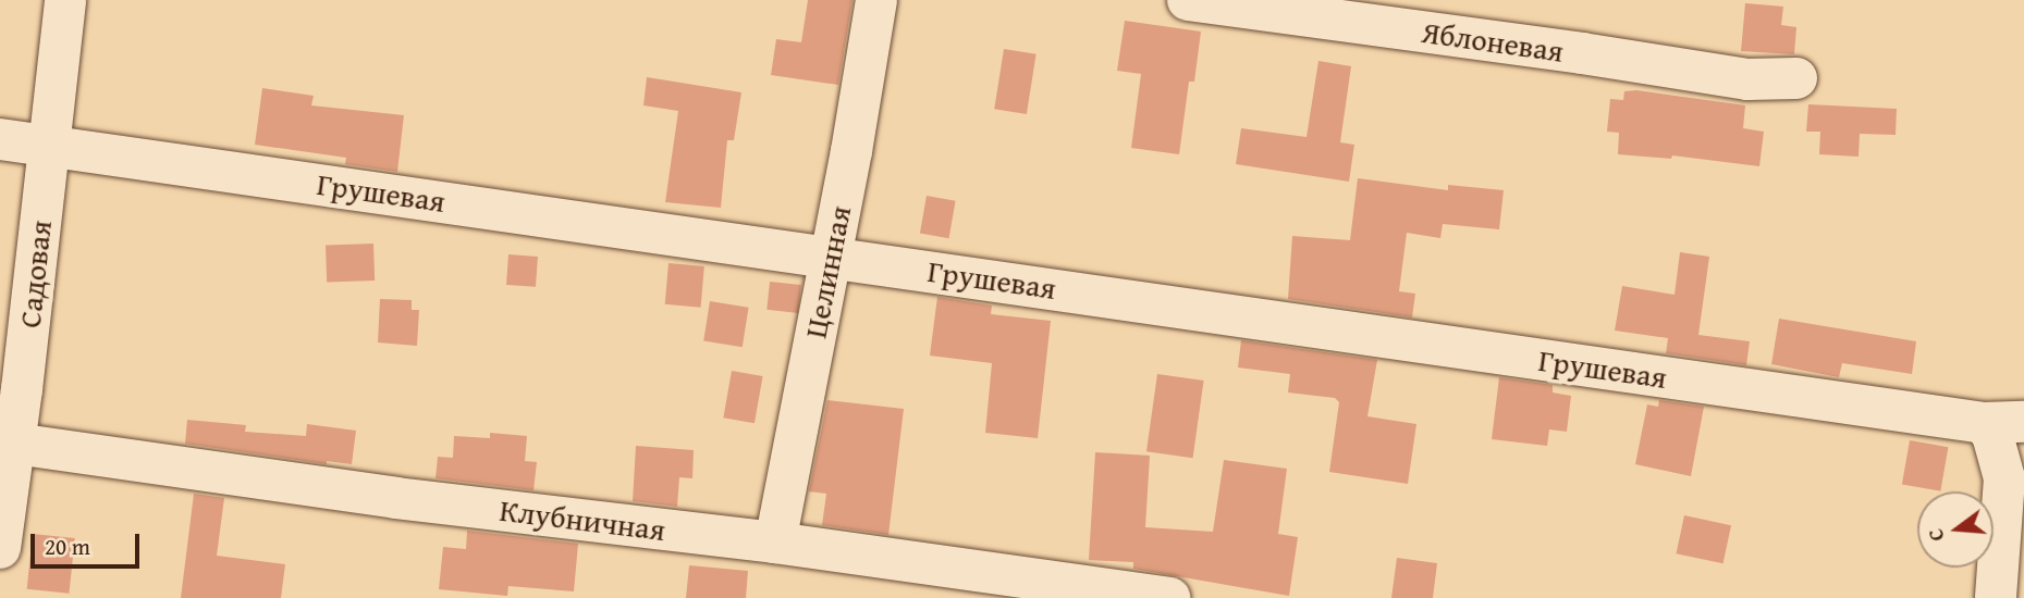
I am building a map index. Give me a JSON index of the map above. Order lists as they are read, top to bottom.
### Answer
{
  "streets": {
    "street": [
      "Яблоневая",
      "Грушевая",
      "Целинная",
      "Садовая",
      "Клубничная"
    ]
  },
  "crossings": [
    ["Грушевая", "Целинная"],
    ["Грушевая", "Садовая"],
    ["Целинная", "Клубничная"],
    ["Садовая", "Клубничная"]
  ],
  "scale_bar": "20 m",
  "north": "left"
}
